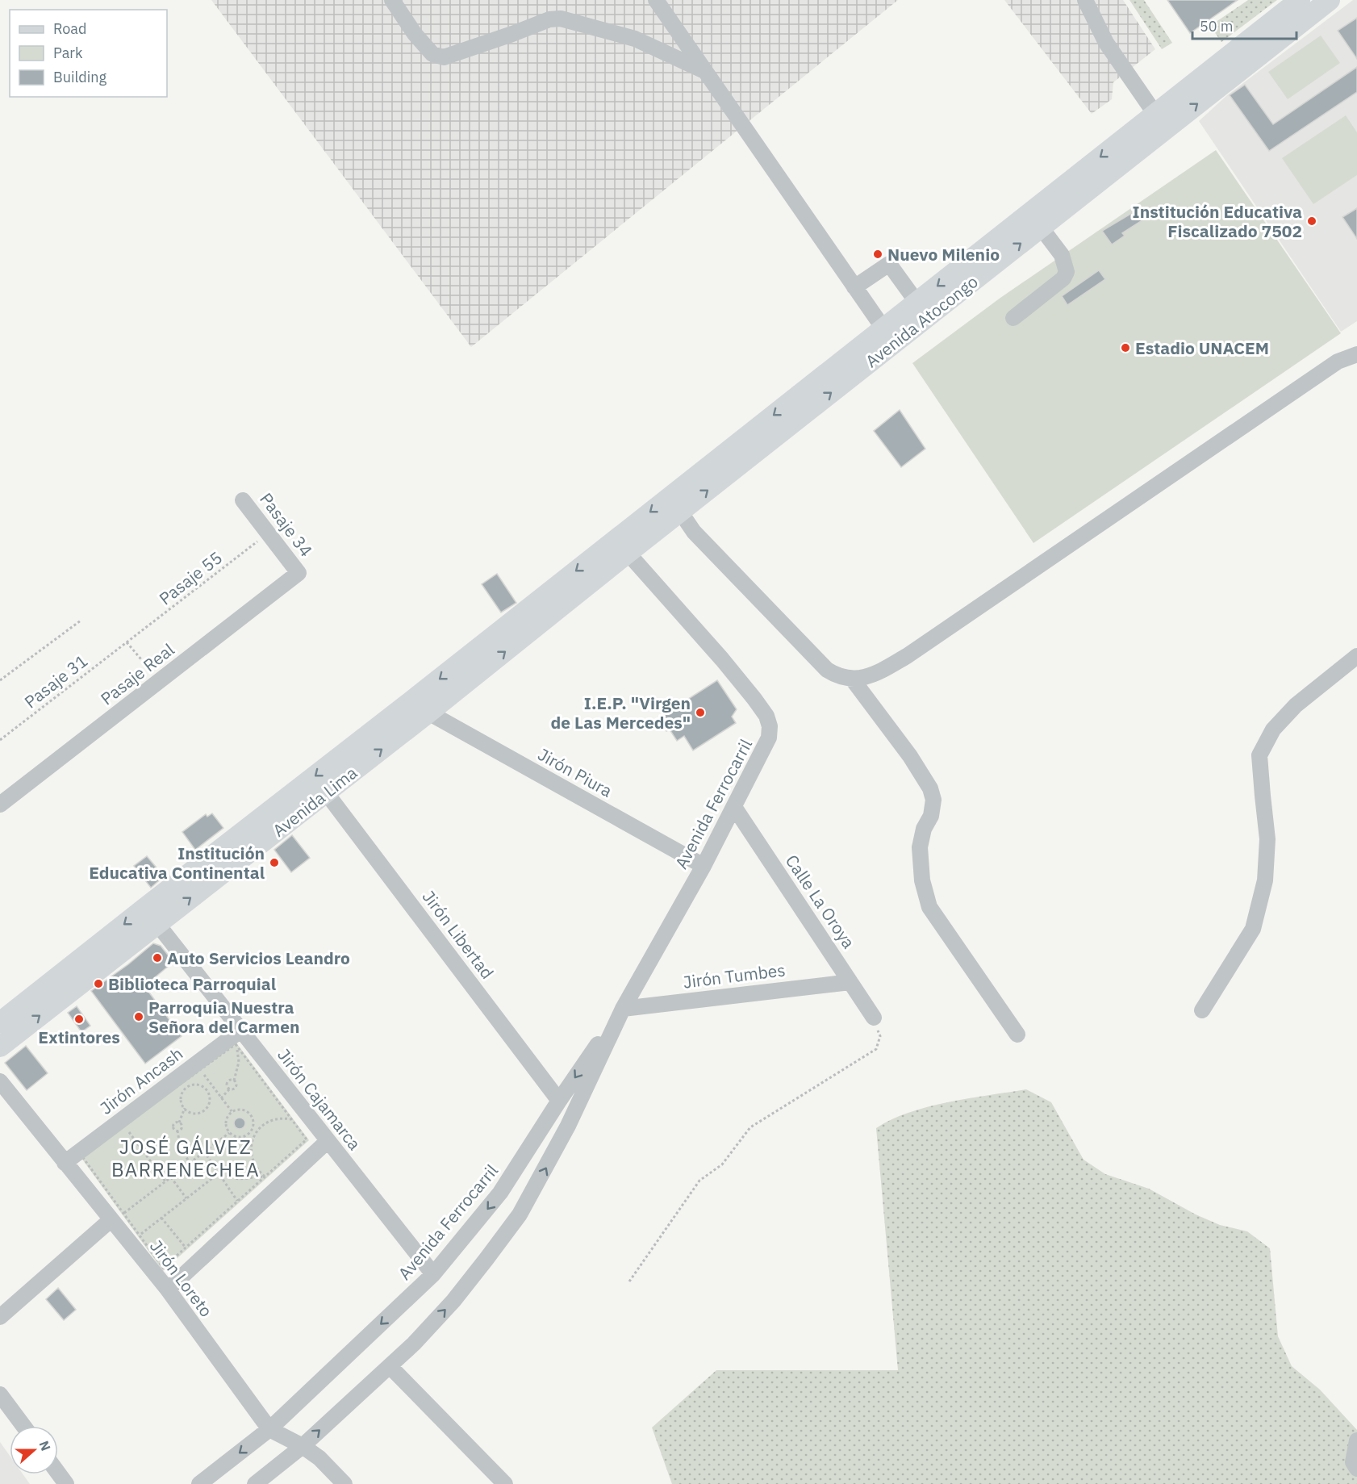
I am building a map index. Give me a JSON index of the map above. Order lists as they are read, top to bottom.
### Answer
{
  "streets": {
    "main road": ["Avenida Atocongo", "Avenida Lima"],
    "street": [
      "Pasaje 34",
      "Pasaje Real",
      "Jirón Piura",
      "Avenida Ferrocarril",
      "Calle La Oroya",
      "Jirón Libertad",
      "Jirón Tumbes",
      "Jirón Ancash",
      "Jirón Cajamarca",
      "Jirón Loreto"
    ],
    "path": ["Pasaje 55", "Pasaje 31"]
  },
  "crossings": [
    ["Avenida Atocongo", "Avenida Lima"],
    ["Avenida Atocongo", "Avenida Ferrocarril"],
    ["Pasaje 34", "Pasaje 55"],
    ["Pasaje 34", "Pasaje Real"],
    ["Pasaje 55", "Pasaje 31"],
    ["Jirón Piura", "Avenida Lima"],
    ["Jirón Piura", "Avenida Ferrocarril"],
    ["Avenida Lima", "Avenida Ferrocarril"],
    ["Avenida Lima", "Jirón Libertad"],
    ["Avenida Lima", "Jirón Cajamarca"],
    ["Avenida Ferrocarril", "Calle La Oroya"],
    ["Avenida Ferrocarril", "Jirón Libertad"],
    ["Avenida Ferrocarril", "Jirón Tumbes"],
    ["Avenida Ferrocarril", "Jirón Cajamarca"],
    ["Avenida Ferrocarril", "Jirón Loreto"],
    ["Calle La Oroya", "Jirón Tumbes"],
    ["Jirón Ancash", "Jirón Cajamarca"],
    ["Jirón Ancash", "Jirón Loreto"]
  ],
  "districts": ["JOSÉ GÁLVEZ BARRENECHEA"],
  "places": [
    "Institución Educativa Fiscalizado 7502",
    "Nuevo Milenio",
    "Estadio UNACEM",
    "I.E.P. \"Virgen de Las Mercedes\"",
    "Institución Educativa Continental",
    "Auto Servicios Leandro",
    "Biblioteca Parroquial",
    "Parroquia Nuestra Señora del Carmen",
    "Extintores"
  ],
  "legend": ["Road", "Park", "Building"],
  "scale_bar": "50 m",
  "north": "right"
}
